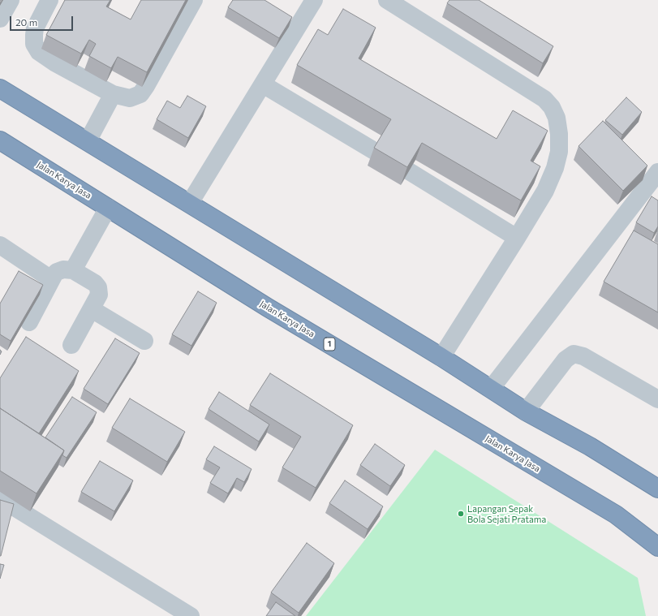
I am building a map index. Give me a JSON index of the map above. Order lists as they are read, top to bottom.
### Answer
{
  "streets": {
    "highway": ["Jalan Karya Jasa", "1"]
  },
  "places": ["Lapangan Sepak Bola Sejati Pratama"],
  "scale_bar": "20 m"
}
